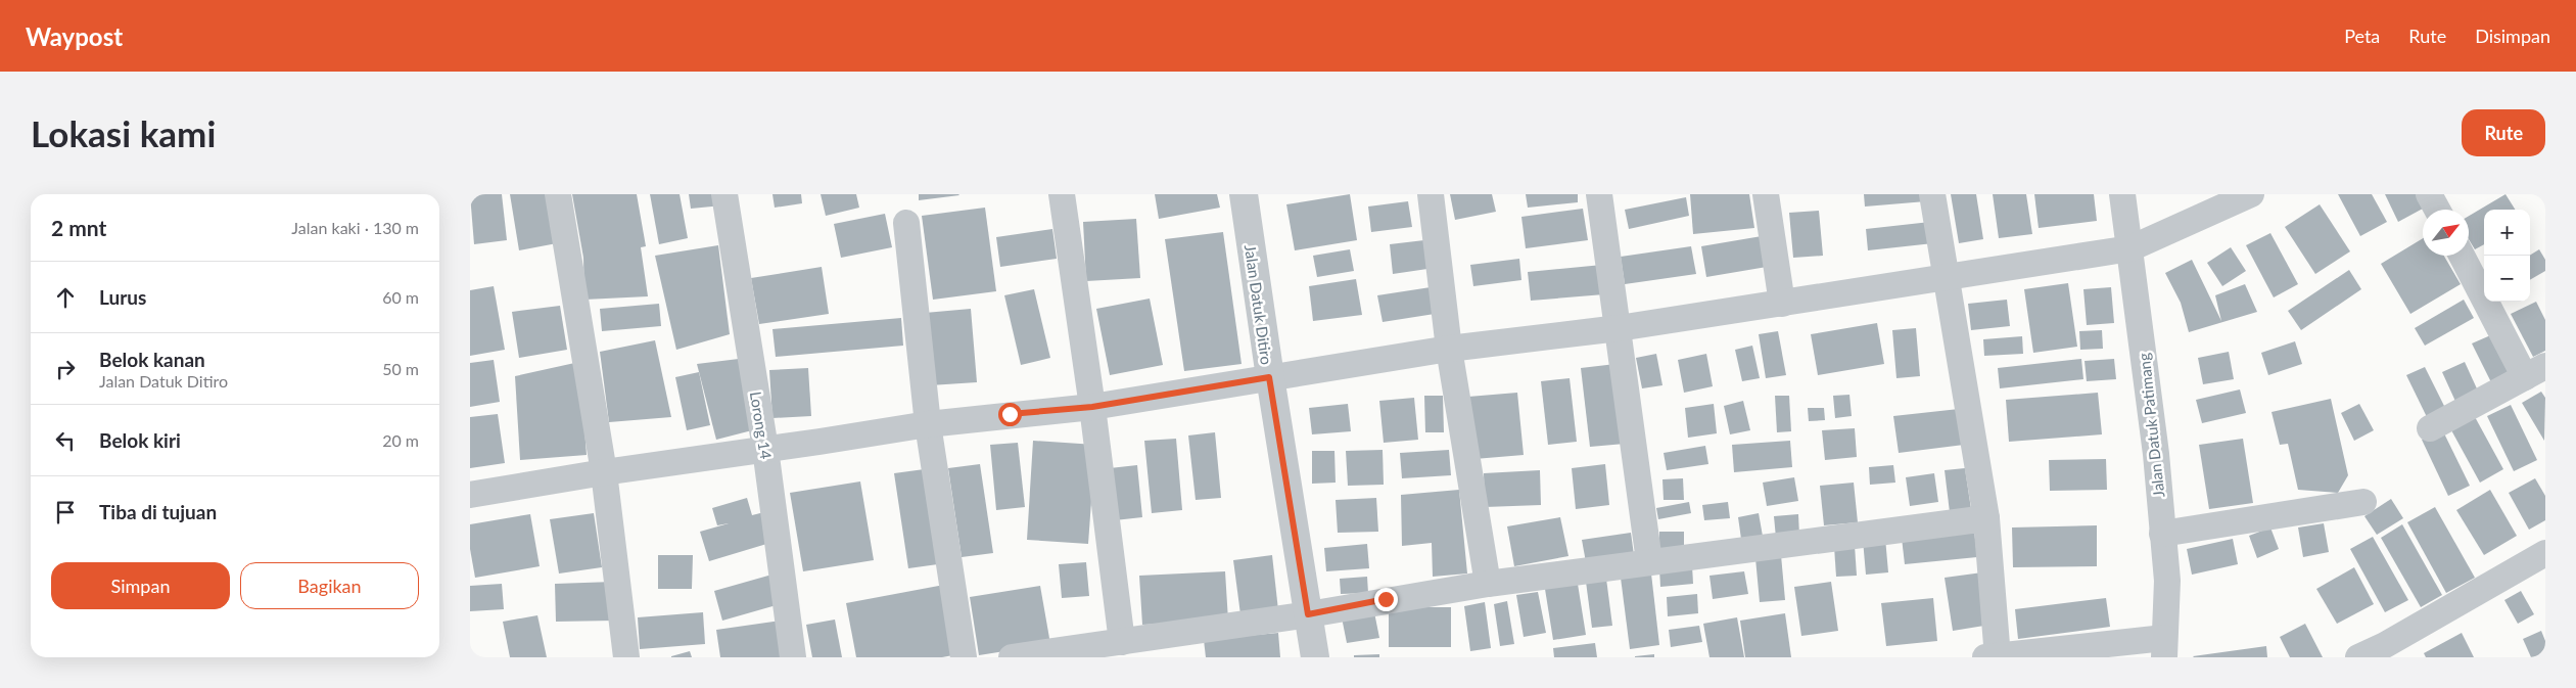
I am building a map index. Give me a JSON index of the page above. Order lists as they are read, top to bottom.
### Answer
{
  "streets": {
    "street": ["Jalan Datuk Ditiro", "Lorong 14", "Jalan Datuk Patimang"]
  },
  "north": "top right",
  "page": {
    "header": "Waypost",
    "nav": ["Peta", "Rute", "Disimpan"],
    "buttons": [
      "Rute",
      ["Simpan", "Bagikan"]
    ],
    "title": "Lokasi kami",
    "heading": ["2 mnt", "Jalan kaki · 130 m"],
    "map_buttons": ["+", "−"],
    "list": [
      ["Lurus", "60 m"],
      ["Belok kanan", "Jalan Datuk Ditiro", "50 m"],
      ["Belok kiri", "20 m"],
      "Tiba di tujuan"
    ]
  }
}
